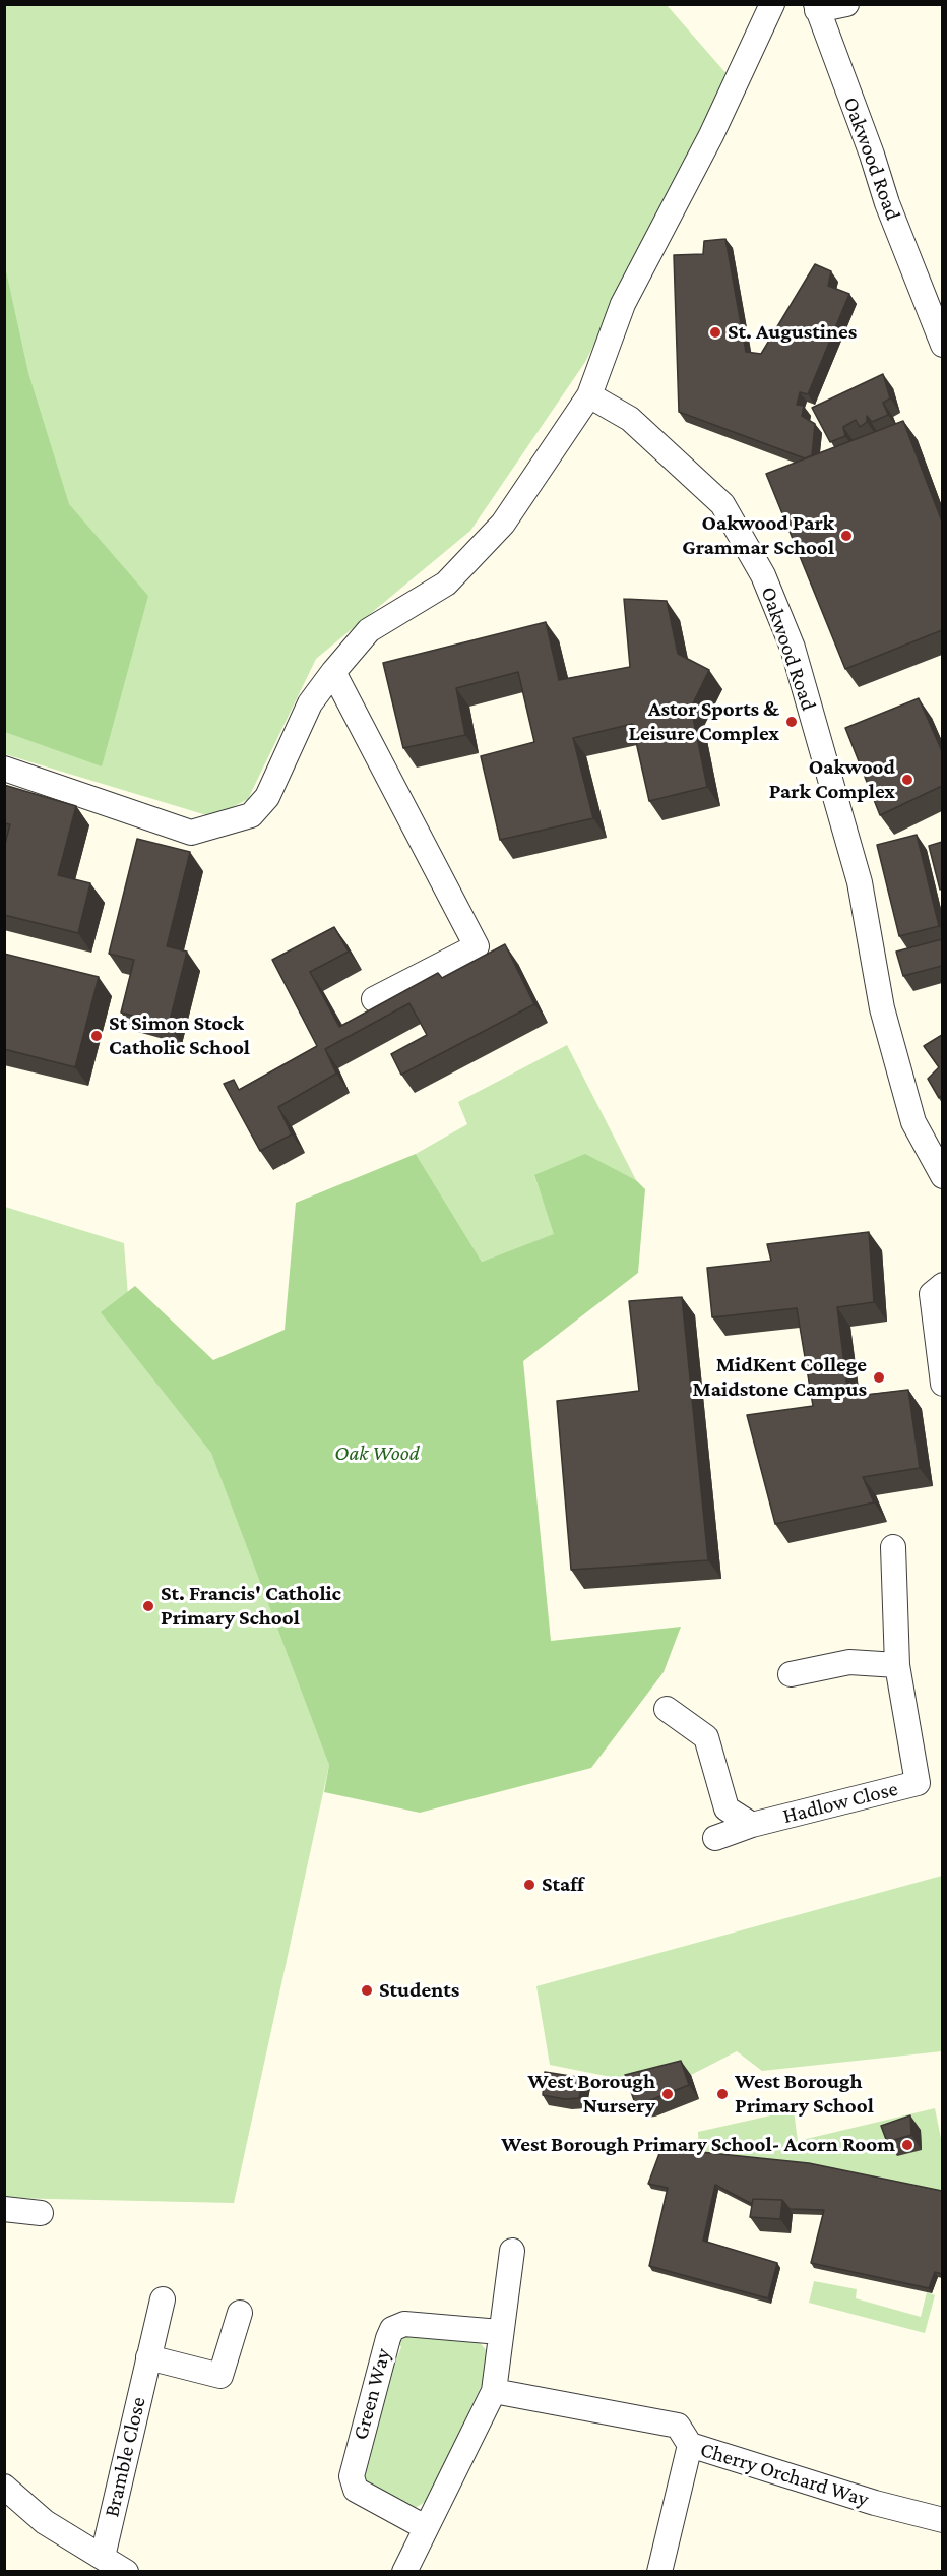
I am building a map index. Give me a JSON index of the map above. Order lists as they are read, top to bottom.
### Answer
{
  "streets": {
    "street": [
      "Oakwood Road",
      "Hadlow Close",
      "Green Way",
      "Bramble Close",
      "Cherry Orchard Way"
    ]
  },
  "parks": ["Oak Wood"],
  "places": [
    "St. Augustines",
    "Oakwood Park Grammar School",
    "Astor Sports & Leisure Complex",
    "Oakwood Park Complex",
    "St Simon Stock Catholic School",
    "MidKent College Maidstone Campus",
    "St. Francis' Catholic Primary School",
    "Staff",
    "Students",
    "West Borough Nursery",
    "West Borough Primary School",
    "West Borough Primary School- Acorn Room"
  ]
}
